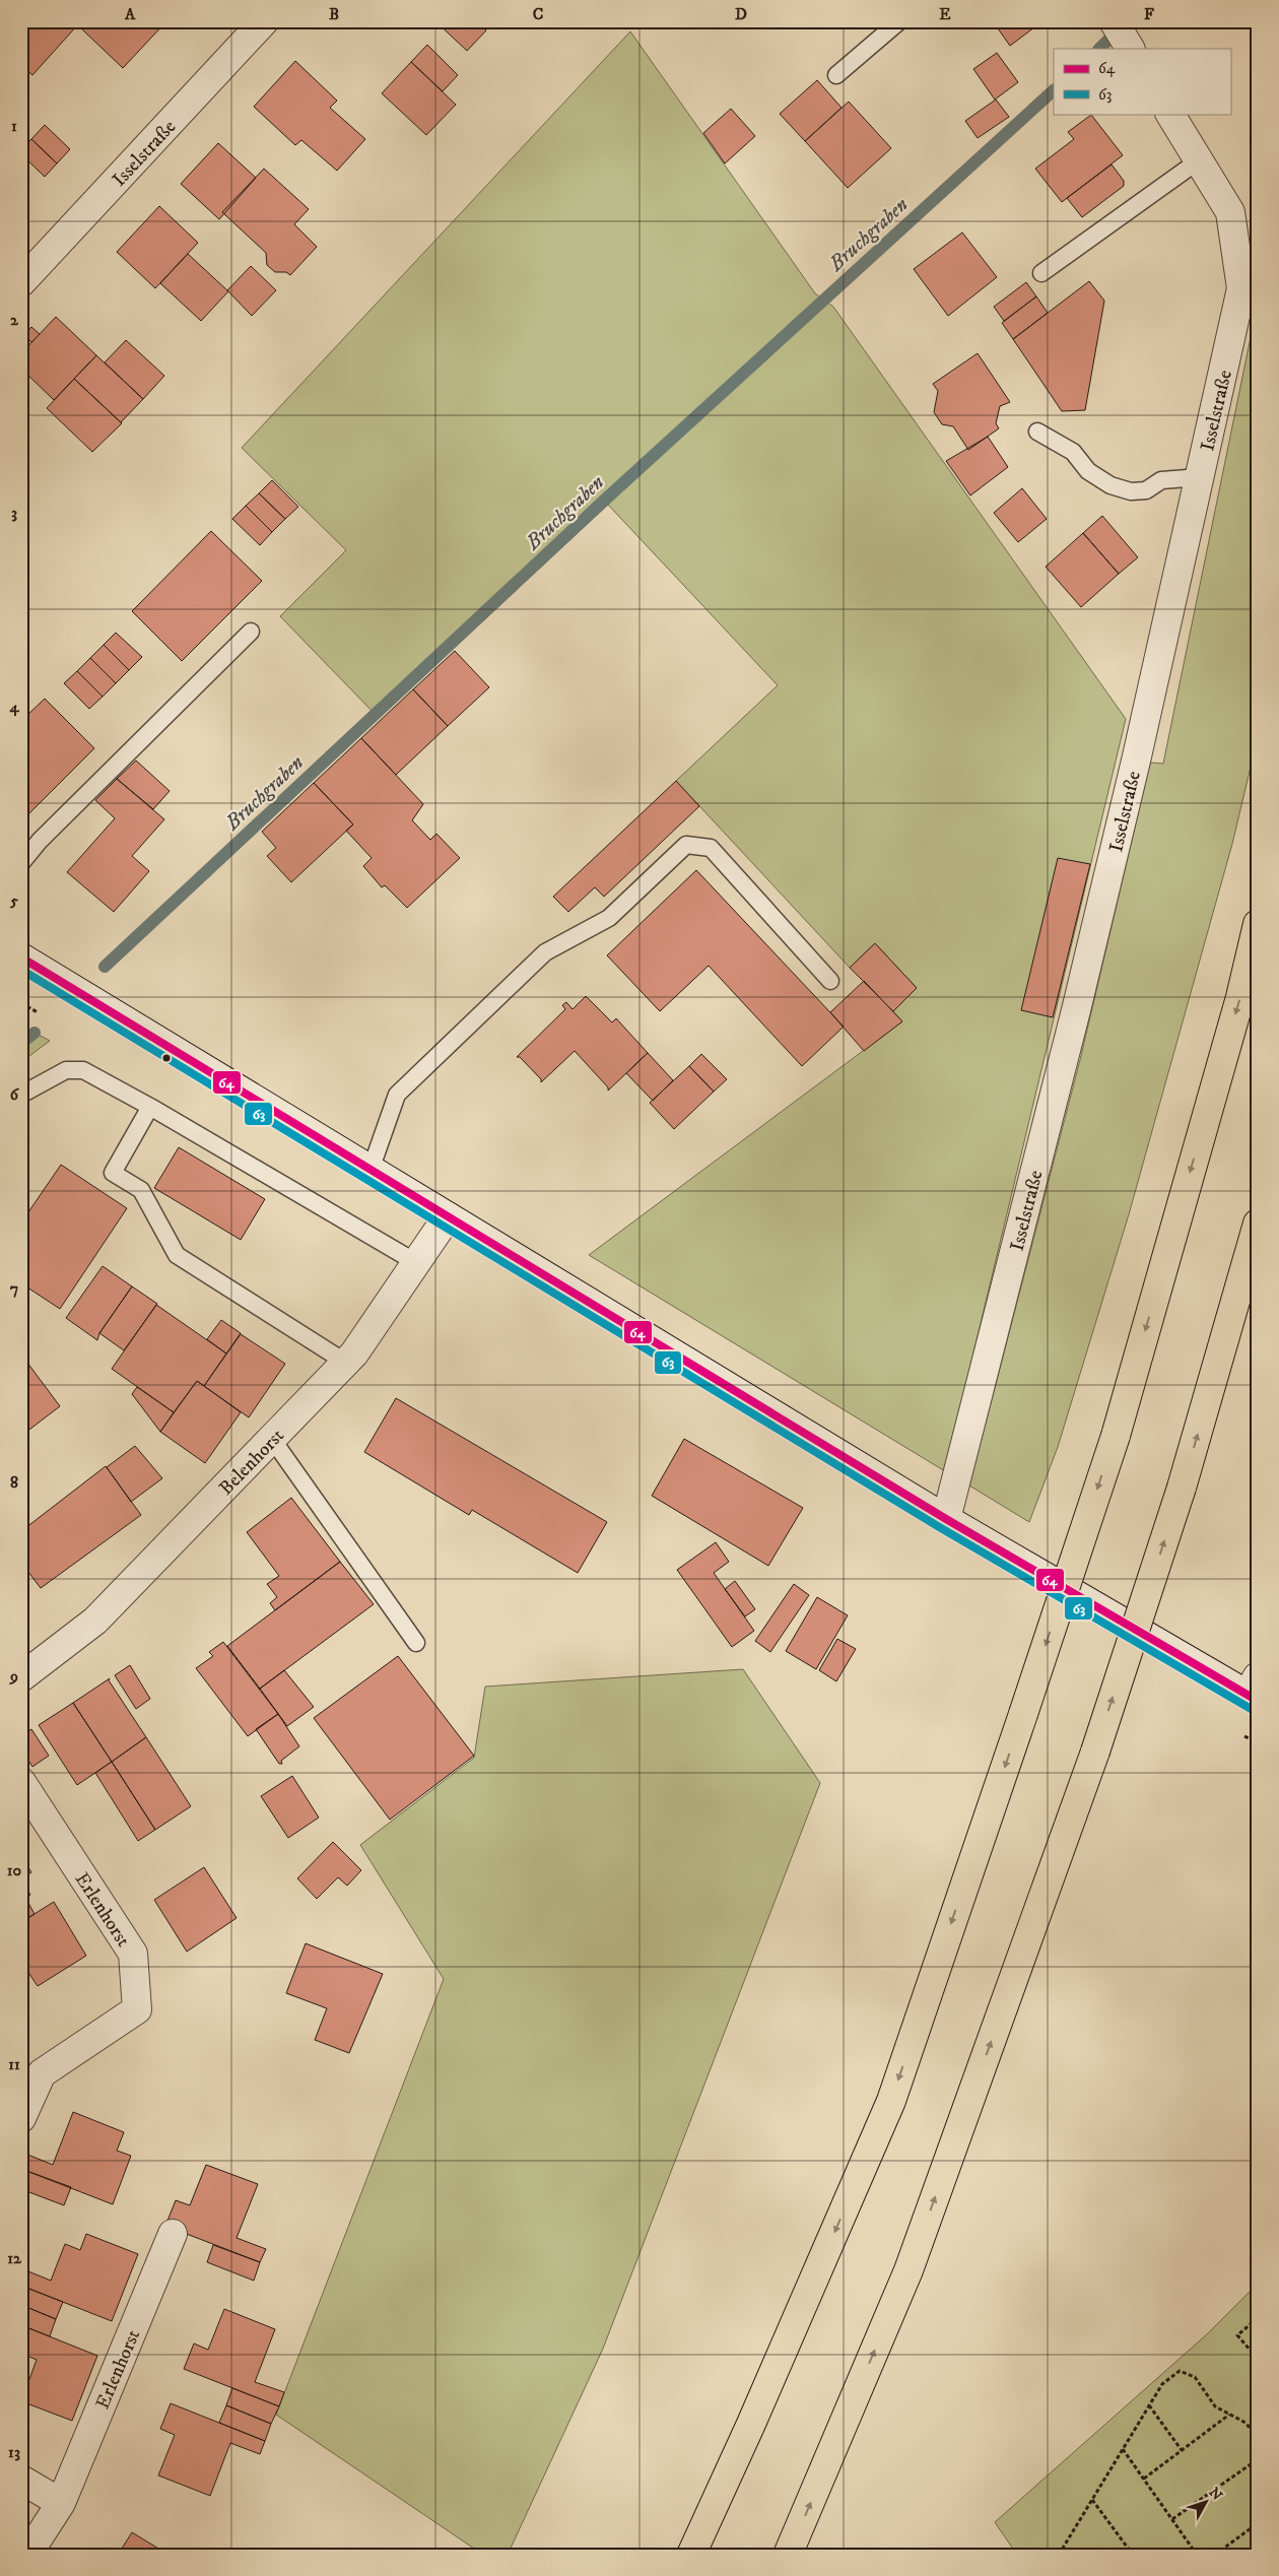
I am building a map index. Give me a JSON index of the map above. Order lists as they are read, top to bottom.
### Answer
{
  "streets": {
    "street": ["Isselstraße", "Belenhorst", "Erlenhorst"]
  },
  "water": ["Bruchgraben"],
  "lines": ["transit line 64", "transit line 63"],
  "legend": ["64", "63"],
  "north": "top right",
  "grid": {
    "columns": [
      "A",
      "B",
      "C",
      "D",
      "E",
      "F"
    ],
    "rows": [
      "1",
      "2",
      "3",
      "4",
      "5",
      "6",
      "7",
      "8",
      "9",
      "10",
      "11",
      "12",
      "13"
    ]
  }
}
